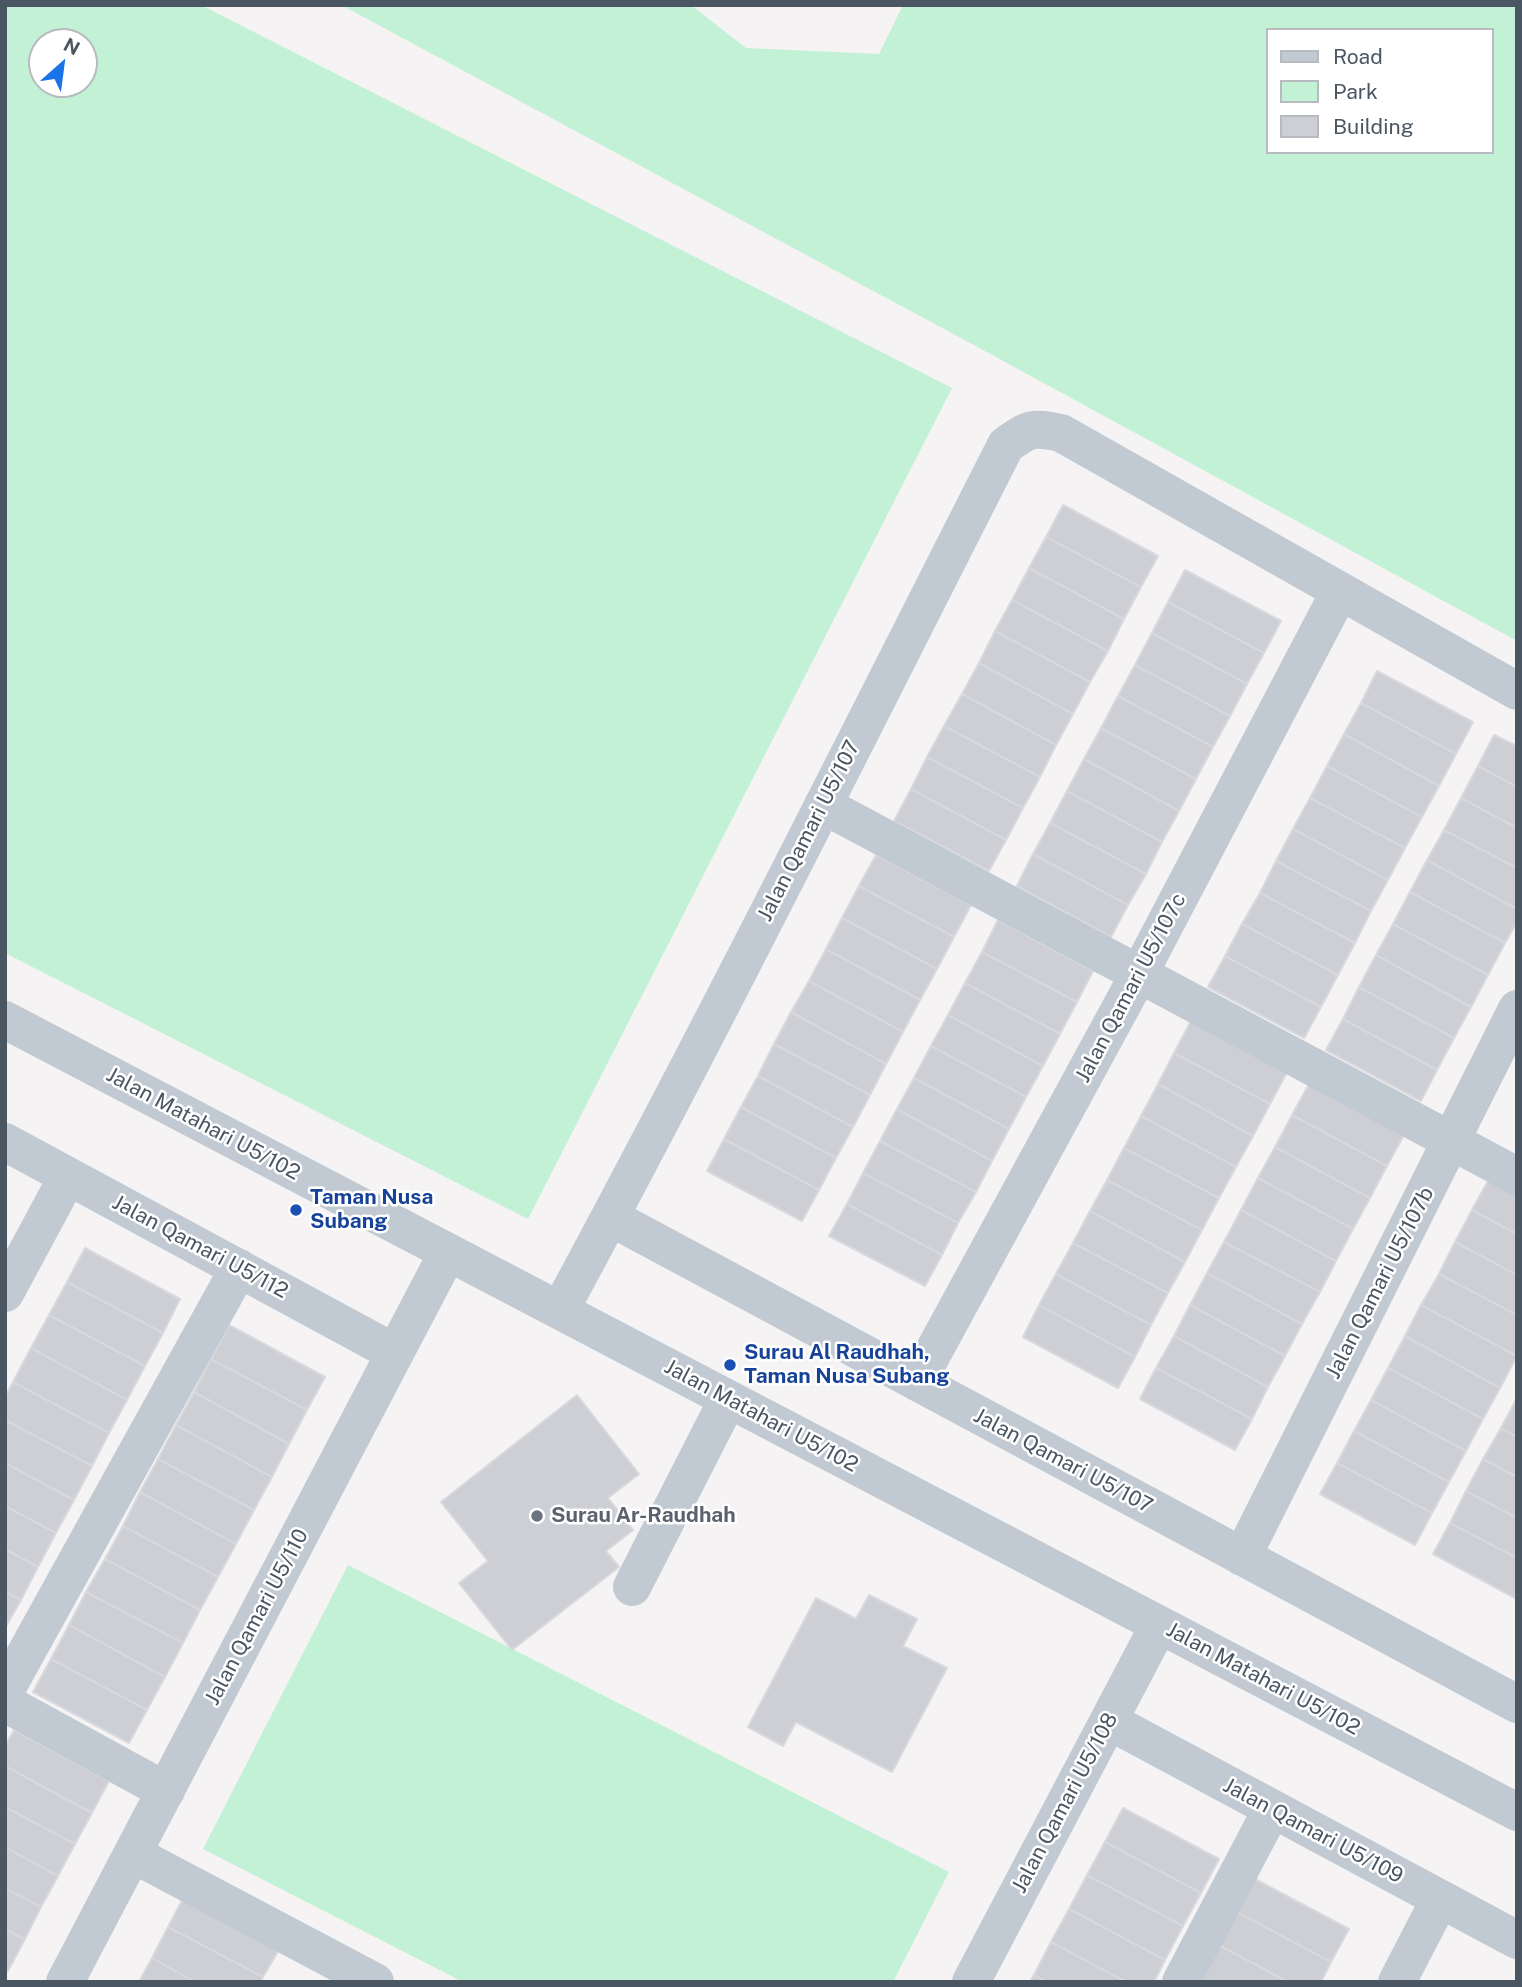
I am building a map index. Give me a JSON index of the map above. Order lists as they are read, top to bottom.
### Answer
{
  "streets": {
    "street": [
      "Jalan Qamari U5/107",
      "Jalan Qamari U5/107c",
      "Jalan Matahari U5/102",
      "Jalan Qamari U5/112",
      "Jalan Qamari U5/107b",
      "Jalan Qamari U5/110",
      "Jalan Qamari U5/108",
      "Jalan Qamari U5/109"
    ]
  },
  "crossings": [
    ["Jalan Qamari U5/107", "Jalan Qamari U5/107c"],
    ["Jalan Qamari U5/107", "Jalan Matahari U5/102"],
    ["Jalan Qamari U5/107", "Jalan Qamari U5/107b"],
    ["Jalan Matahari U5/102", "Jalan Qamari U5/110"],
    ["Jalan Matahari U5/102", "Jalan Qamari U5/108"],
    ["Jalan Qamari U5/112", "Jalan Qamari U5/110"],
    ["Jalan Qamari U5/108", "Jalan Qamari U5/109"]
  ],
  "places": ["Taman Nusa Subang", "Surau Al Raudhah, Taman Nusa Subang", "Surau Ar-Raudhah"],
  "legend": ["Road", "Park", "Building"],
  "north": "top right"
}
